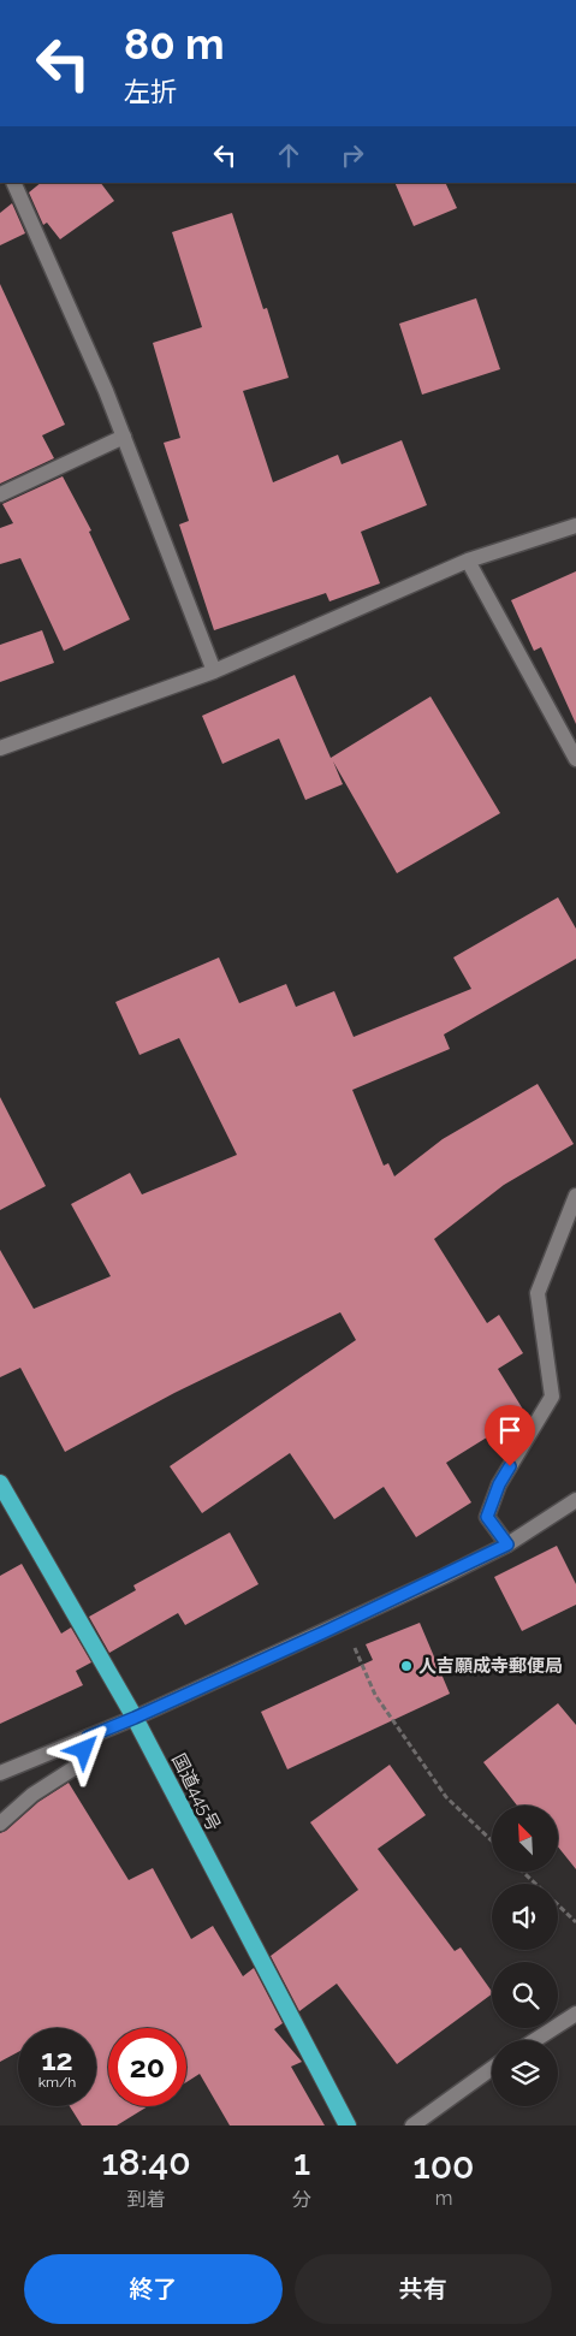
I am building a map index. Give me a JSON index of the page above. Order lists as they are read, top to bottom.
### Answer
{
  "streets": {
    "highway": ["国道445号"]
  },
  "places": ["人吉願成寺郵便局"],
  "north": "top left",
  "page": {
    "turn": ["80 m", "左折"],
    "speed": "12 km/h",
    "limit": "20",
    "eta": [
      "18:40",
      "到着",
      "1",
      "分",
      "100",
      "m"
    ],
    "buttons": ["終了", "共有"]
  }
}
